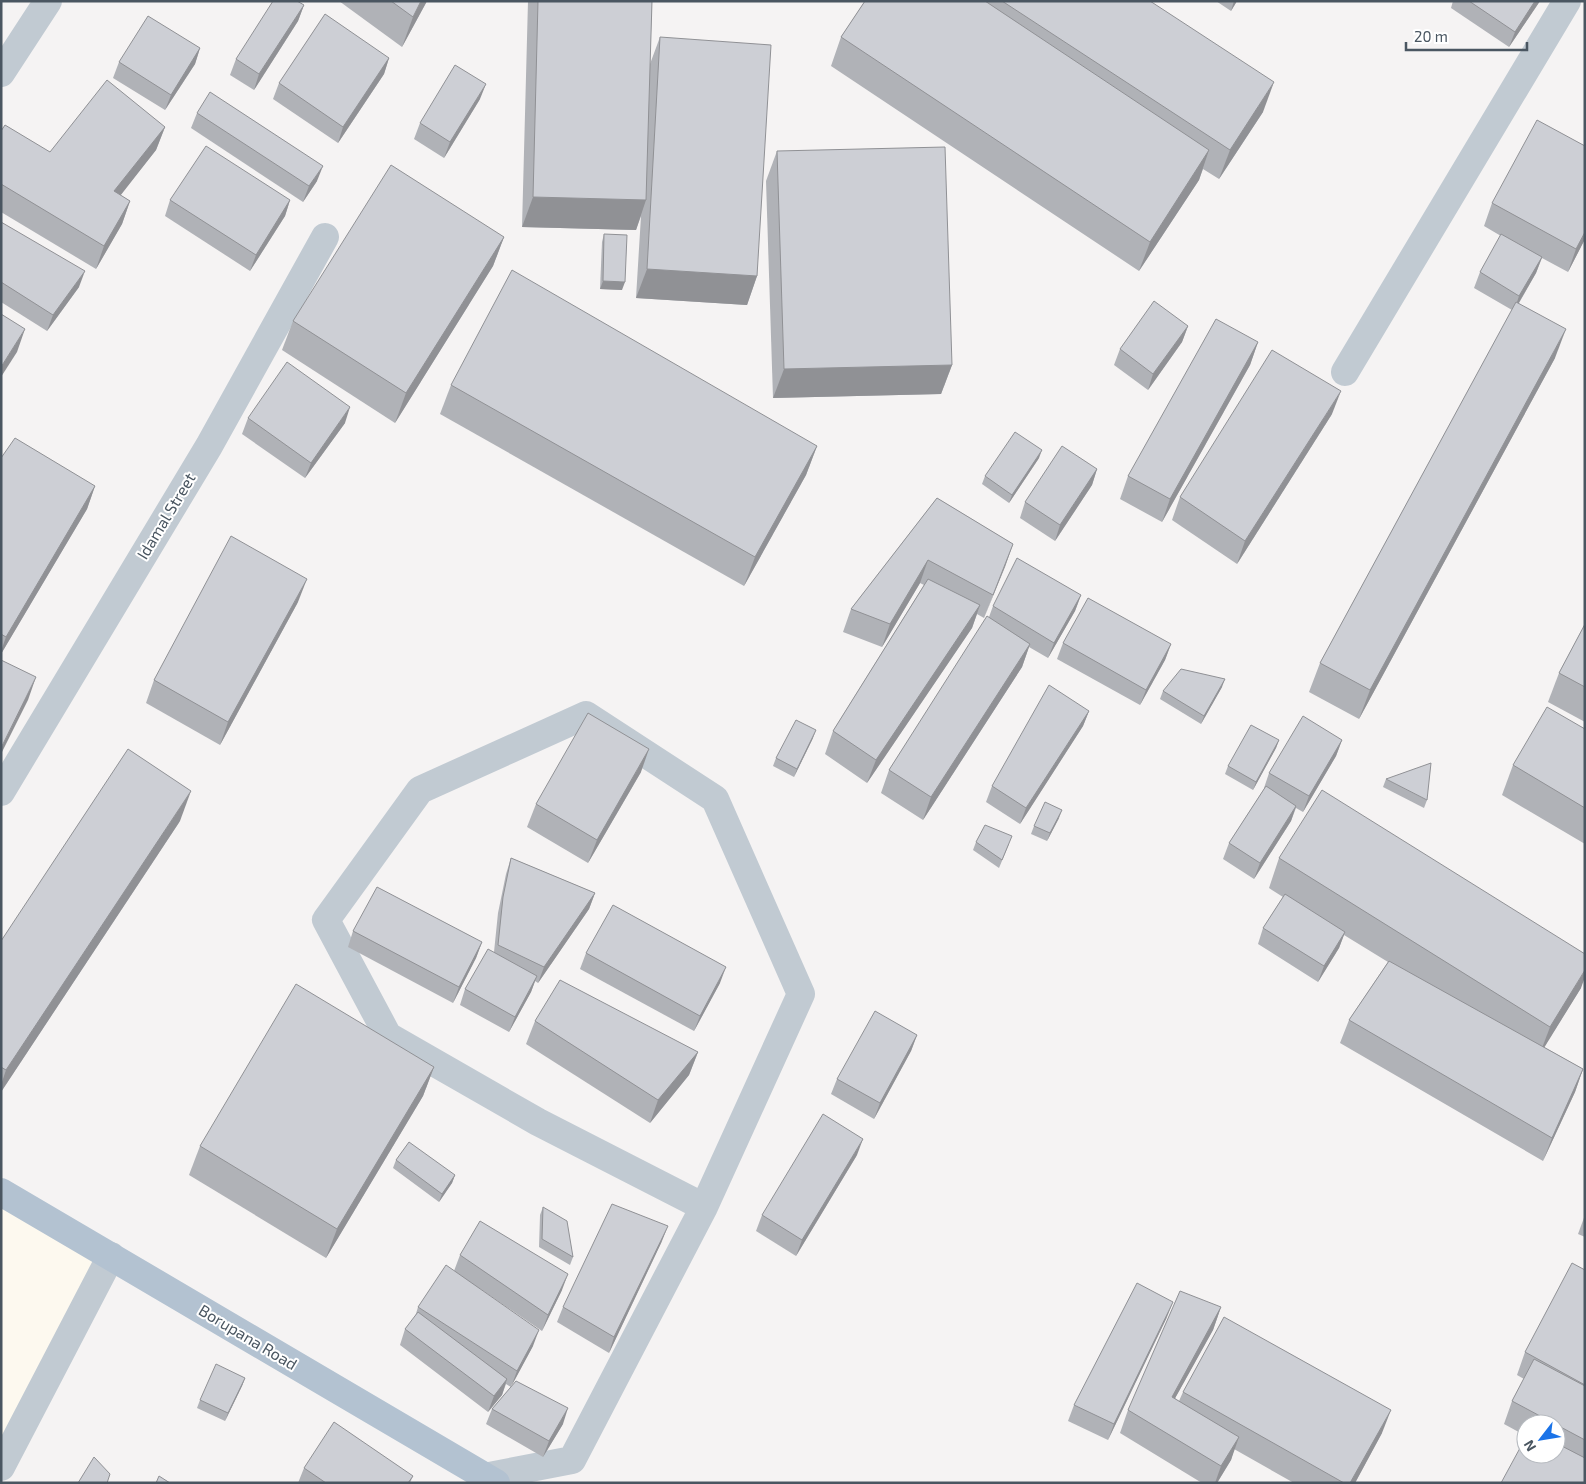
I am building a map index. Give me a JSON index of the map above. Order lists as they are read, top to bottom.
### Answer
{
  "streets": {
    "main road": ["Borupana Road"],
    "street": ["Idamal Street"]
  },
  "scale_bar": "20 m",
  "north": "bottom left"
}
